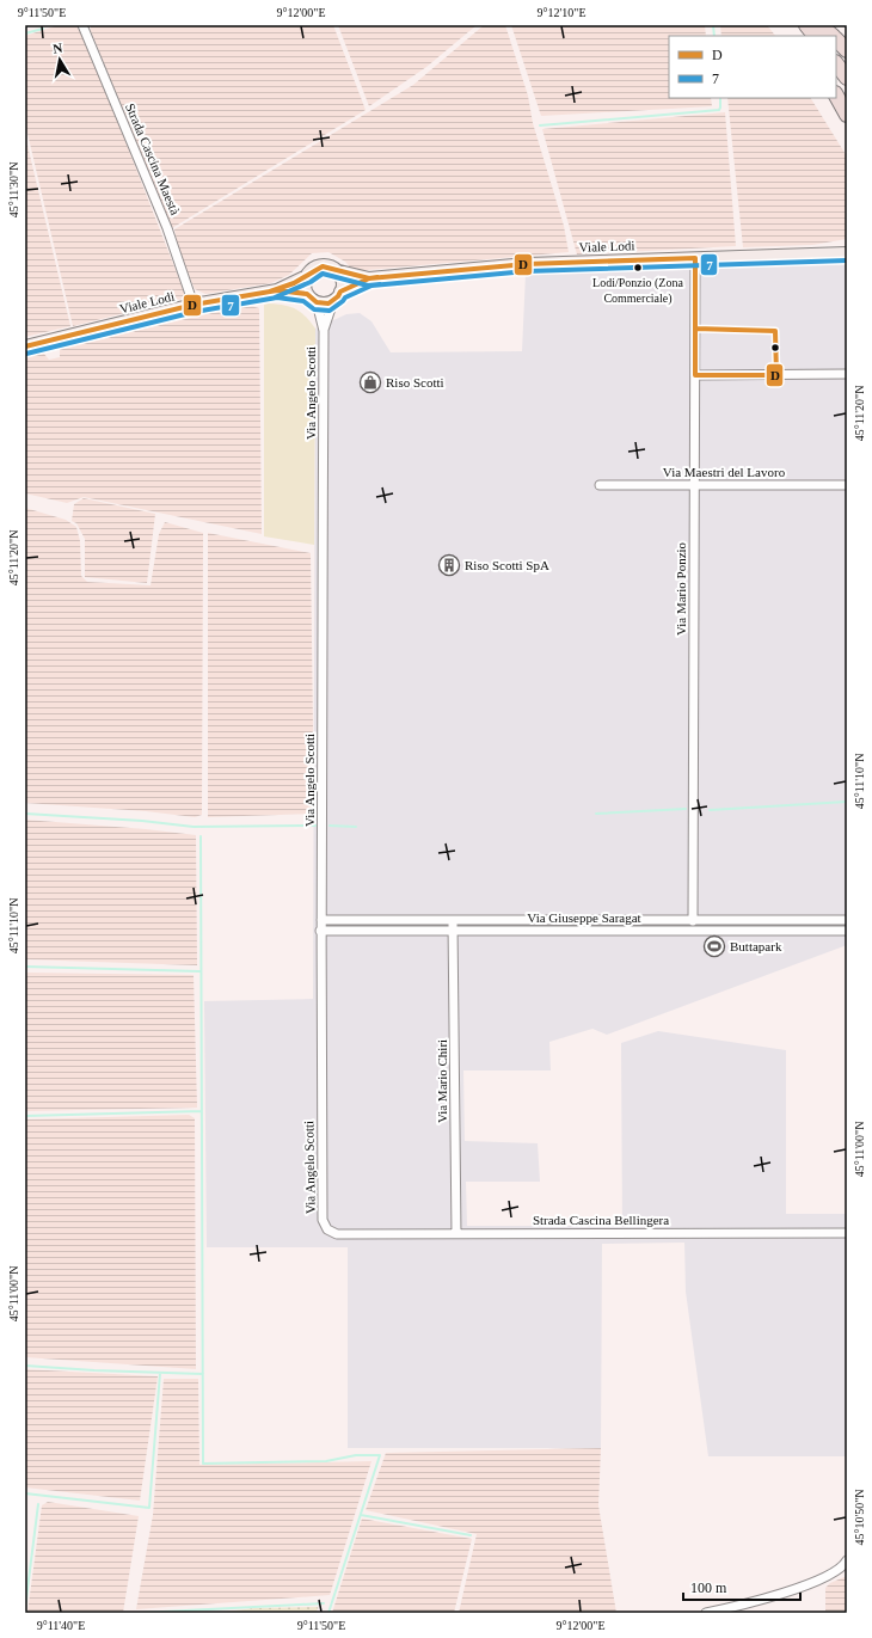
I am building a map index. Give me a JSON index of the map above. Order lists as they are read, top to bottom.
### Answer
{
  "streets": {
    "street": [
      "Strada Cascina Maestà",
      "Viale Lodi",
      "Via Angelo Scotti",
      "Via Maestri del Lavoro",
      "Via Mario Ponzio",
      "Via Giuseppe Saragat",
      "Via Mario Chiri",
      "Strada Cascina Bellingera"
    ]
  },
  "crossings": [
    ["Strada Cascina Maestà", "Viale Lodi"],
    ["Viale Lodi", "Via Angelo Scotti"],
    ["Viale Lodi", "Via Mario Ponzio"],
    ["Via Angelo Scotti", "Via Giuseppe Saragat"],
    ["Via Angelo Scotti", "Strada Cascina Bellingera"],
    ["Via Maestri del Lavoro", "Via Mario Ponzio"],
    ["Via Mario Ponzio", "Via Giuseppe Saragat"],
    ["Via Giuseppe Saragat", "Via Mario Chiri"],
    ["Via Mario Chiri", "Strada Cascina Bellingera"]
  ],
  "places": {
    "other": ["Lodi/Ponzio (Zona Commerciale)"],
    "shop": ["Riso Scotti"],
    "building": ["Riso Scotti SpA"],
    "sports": ["Buttapark"]
  },
  "lines": ["transit line D", "transit line 7"],
  "legend": ["D", "7"],
  "scale_bar": "100 m",
  "north": "top",
  "coordinates": [
    "9°11'50\"E",
    "9°12'00\"E",
    "9°12'10\"E",
    "45°11'30\"N",
    "45°11'20\"N",
    "45°11'10\"N",
    "45°11'00\"N",
    "45°10'50\"N",
    "9°11'40\"E"
  ]
}
